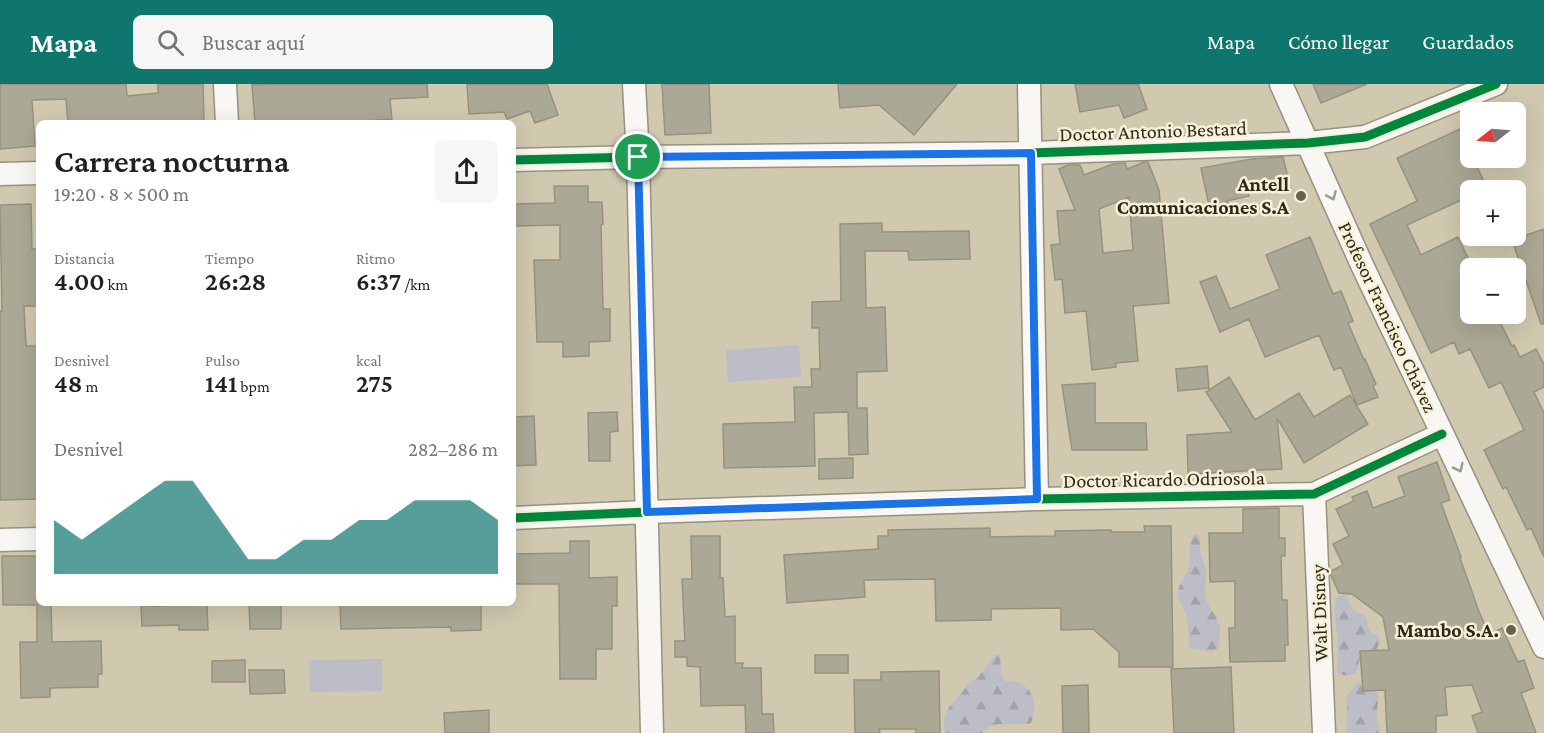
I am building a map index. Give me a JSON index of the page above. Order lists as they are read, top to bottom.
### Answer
{
  "streets": {
    "street": [
      "Doctor Antonio Bestard",
      "Profesor Francisco Chávez",
      "Doctor Ricardo Odriosola",
      "Walt Disney"
    ]
  },
  "crossings": [
    ["Doctor Antonio Bestard", "Profesor Francisco Chávez"],
    ["Profesor Francisco Chávez", "Doctor Ricardo Odriosola"],
    ["Doctor Ricardo Odriosola", "Walt Disney"]
  ],
  "one_way": ["Profesor Francisco Chávez"],
  "places": ["Antell Comunicaciones S.A", "Mambo S.A."],
  "north": "left",
  "page": {
    "header": "Mapa",
    "search": "Buscar aquí",
    "nav": ["Mapa", "Cómo llegar", "Guardados"],
    "map_buttons": ["+", "−"],
    "heading": ["Carrera nocturna", "19:20 · 8 × 500 m"],
    "stats": [
      ["Distancia", "4.00 km"],
      ["Tiempo", "26:28"],
      ["Ritmo", "6:37 /km"],
      ["Desnivel", "48 m"],
      ["Pulso", "141 bpm"],
      ["kcal", "275"]
    ],
    "chart": ["Desnivel", "282–286 m"]
  }
}
